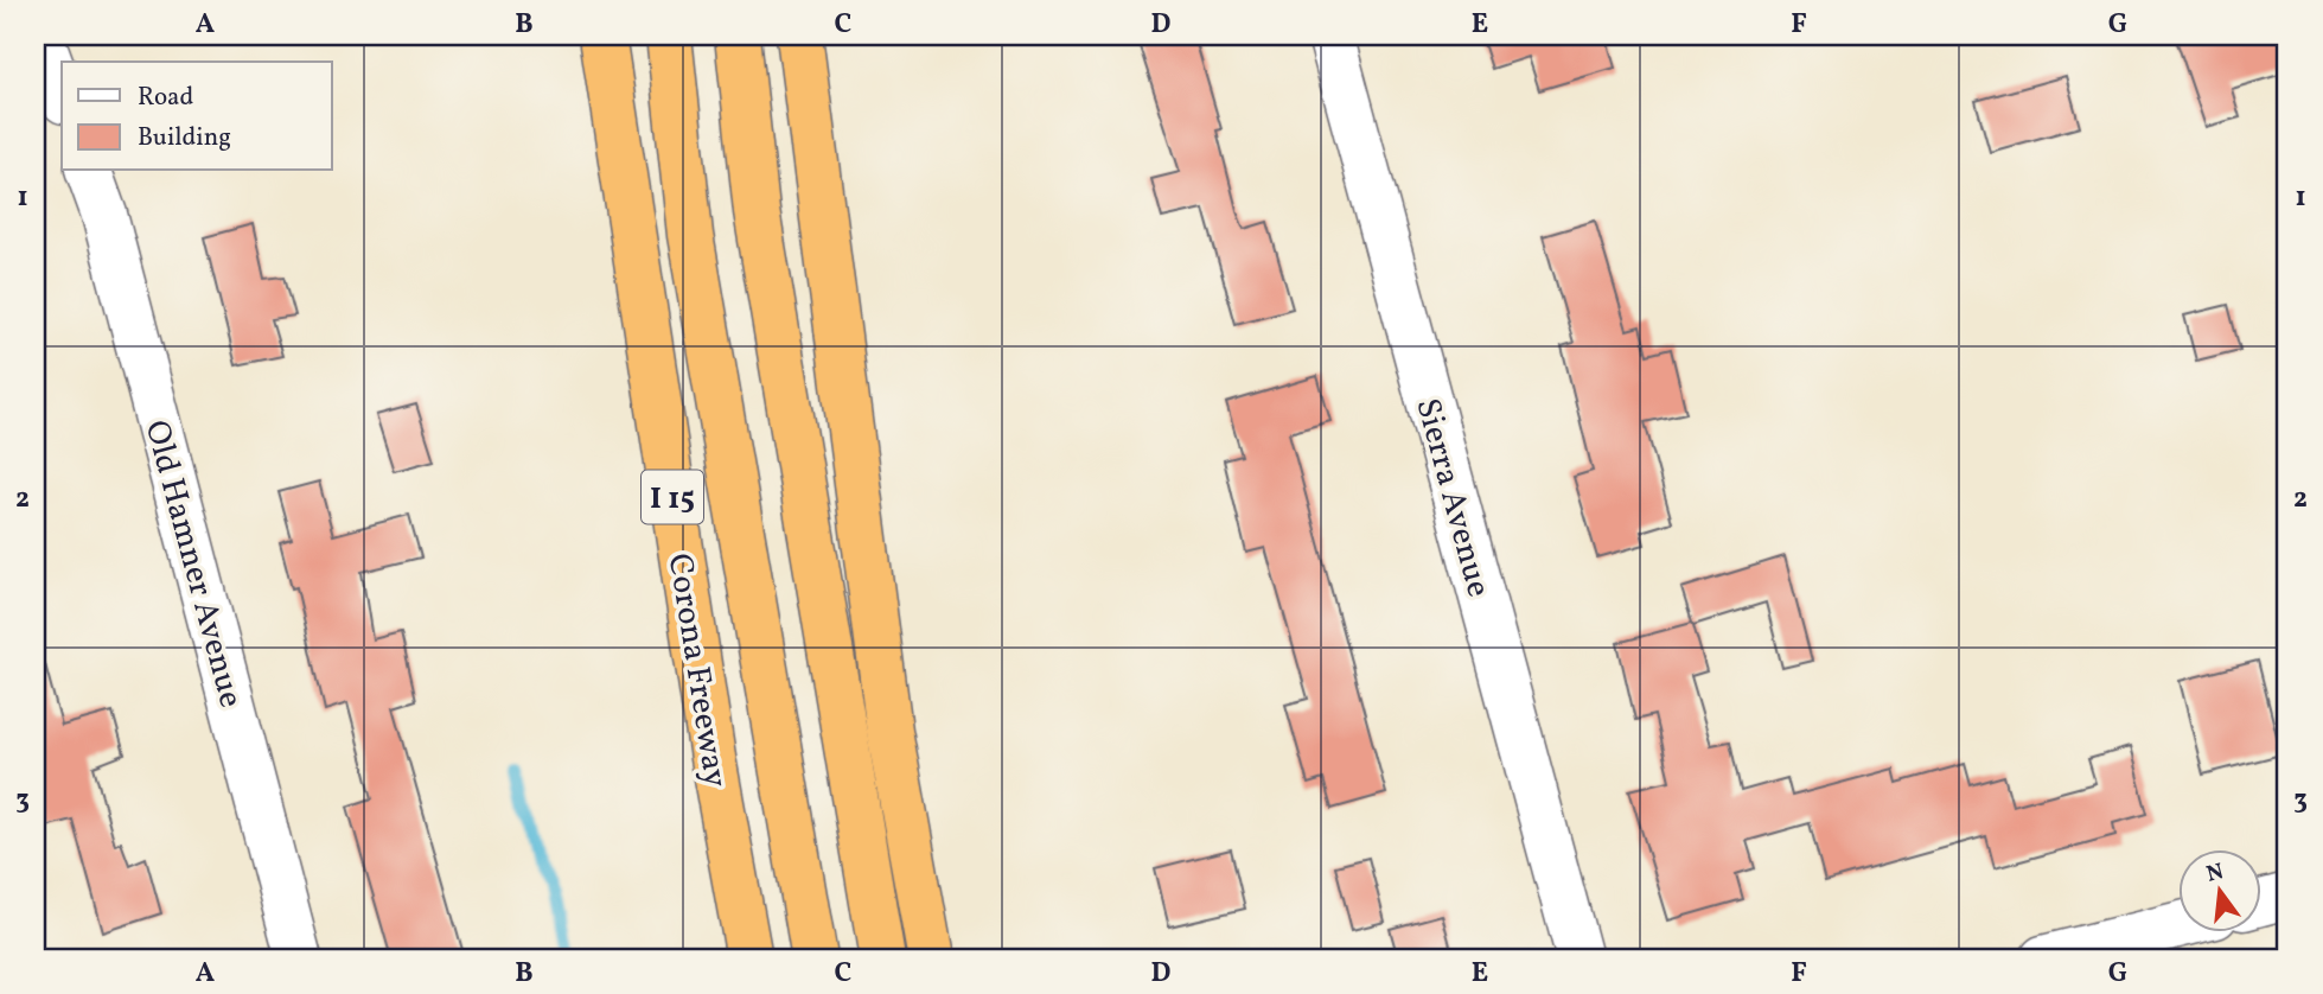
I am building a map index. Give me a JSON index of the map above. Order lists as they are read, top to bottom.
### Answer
{
  "streets": {
    "highway": ["I 15", "Corona Freeway"],
    "street": ["Sierra Avenue", "Old Hamner Avenue"]
  },
  "legend": ["Road", "Building"],
  "north": "top",
  "grid": {
    "columns": [
      "A",
      "B",
      "C",
      "D",
      "E",
      "F",
      "G"
    ],
    "rows": ["1", "2", "3"]
  }
}
